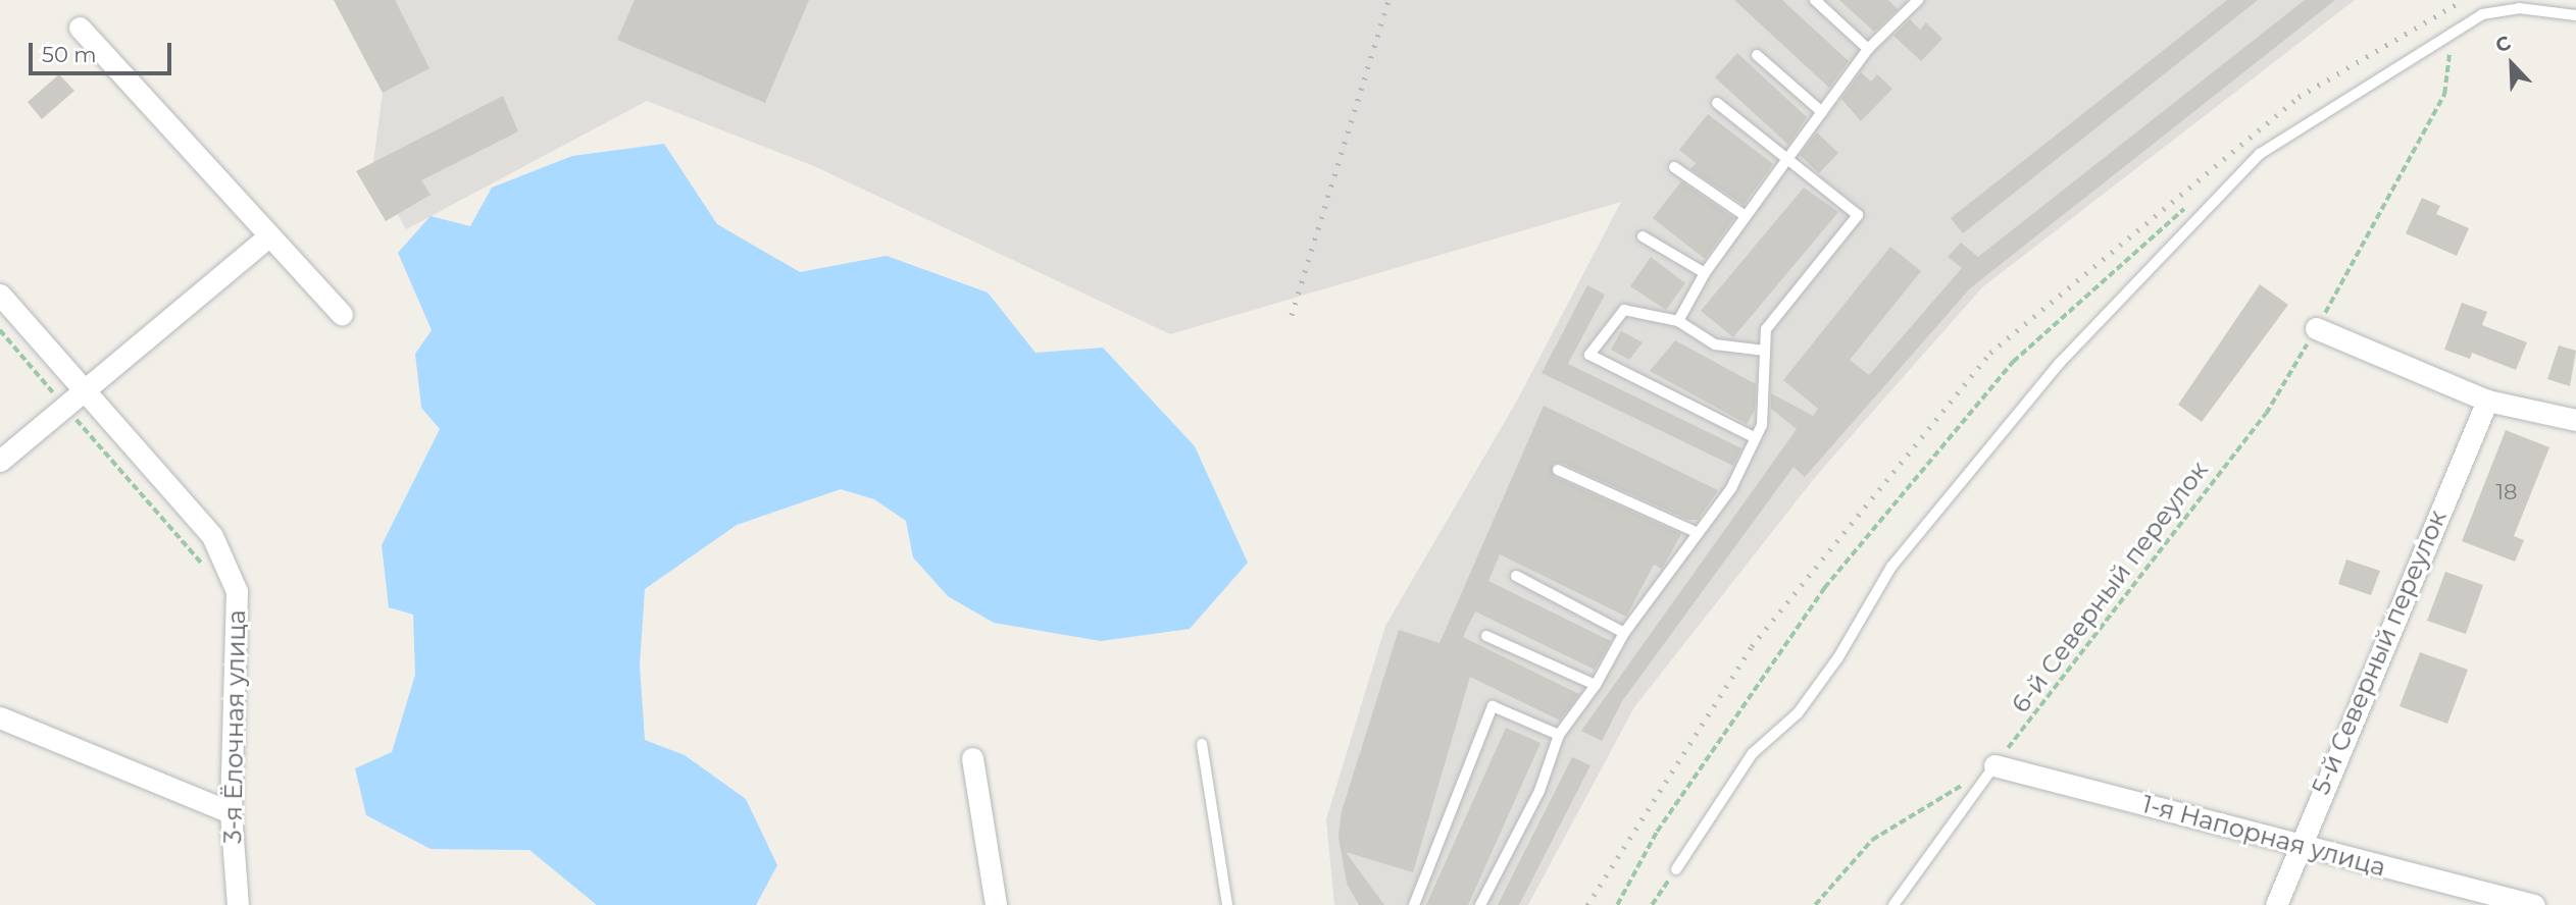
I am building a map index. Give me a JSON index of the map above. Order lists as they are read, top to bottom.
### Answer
{
  "streets": {
    "street": ["5-й Северный переулок", "3-я Ёлочная улица", "1-я Напорная улица"],
    "path": ["6-й Северный переулок"]
  },
  "crossings": [
    ["6-й Северный переулок", "1-я Напорная улица"],
    ["5-й Северный переулок", "1-я Напорная улица"]
  ],
  "house_numbers": ["18"],
  "scale_bar": "50 m",
  "north": "top left"
}
